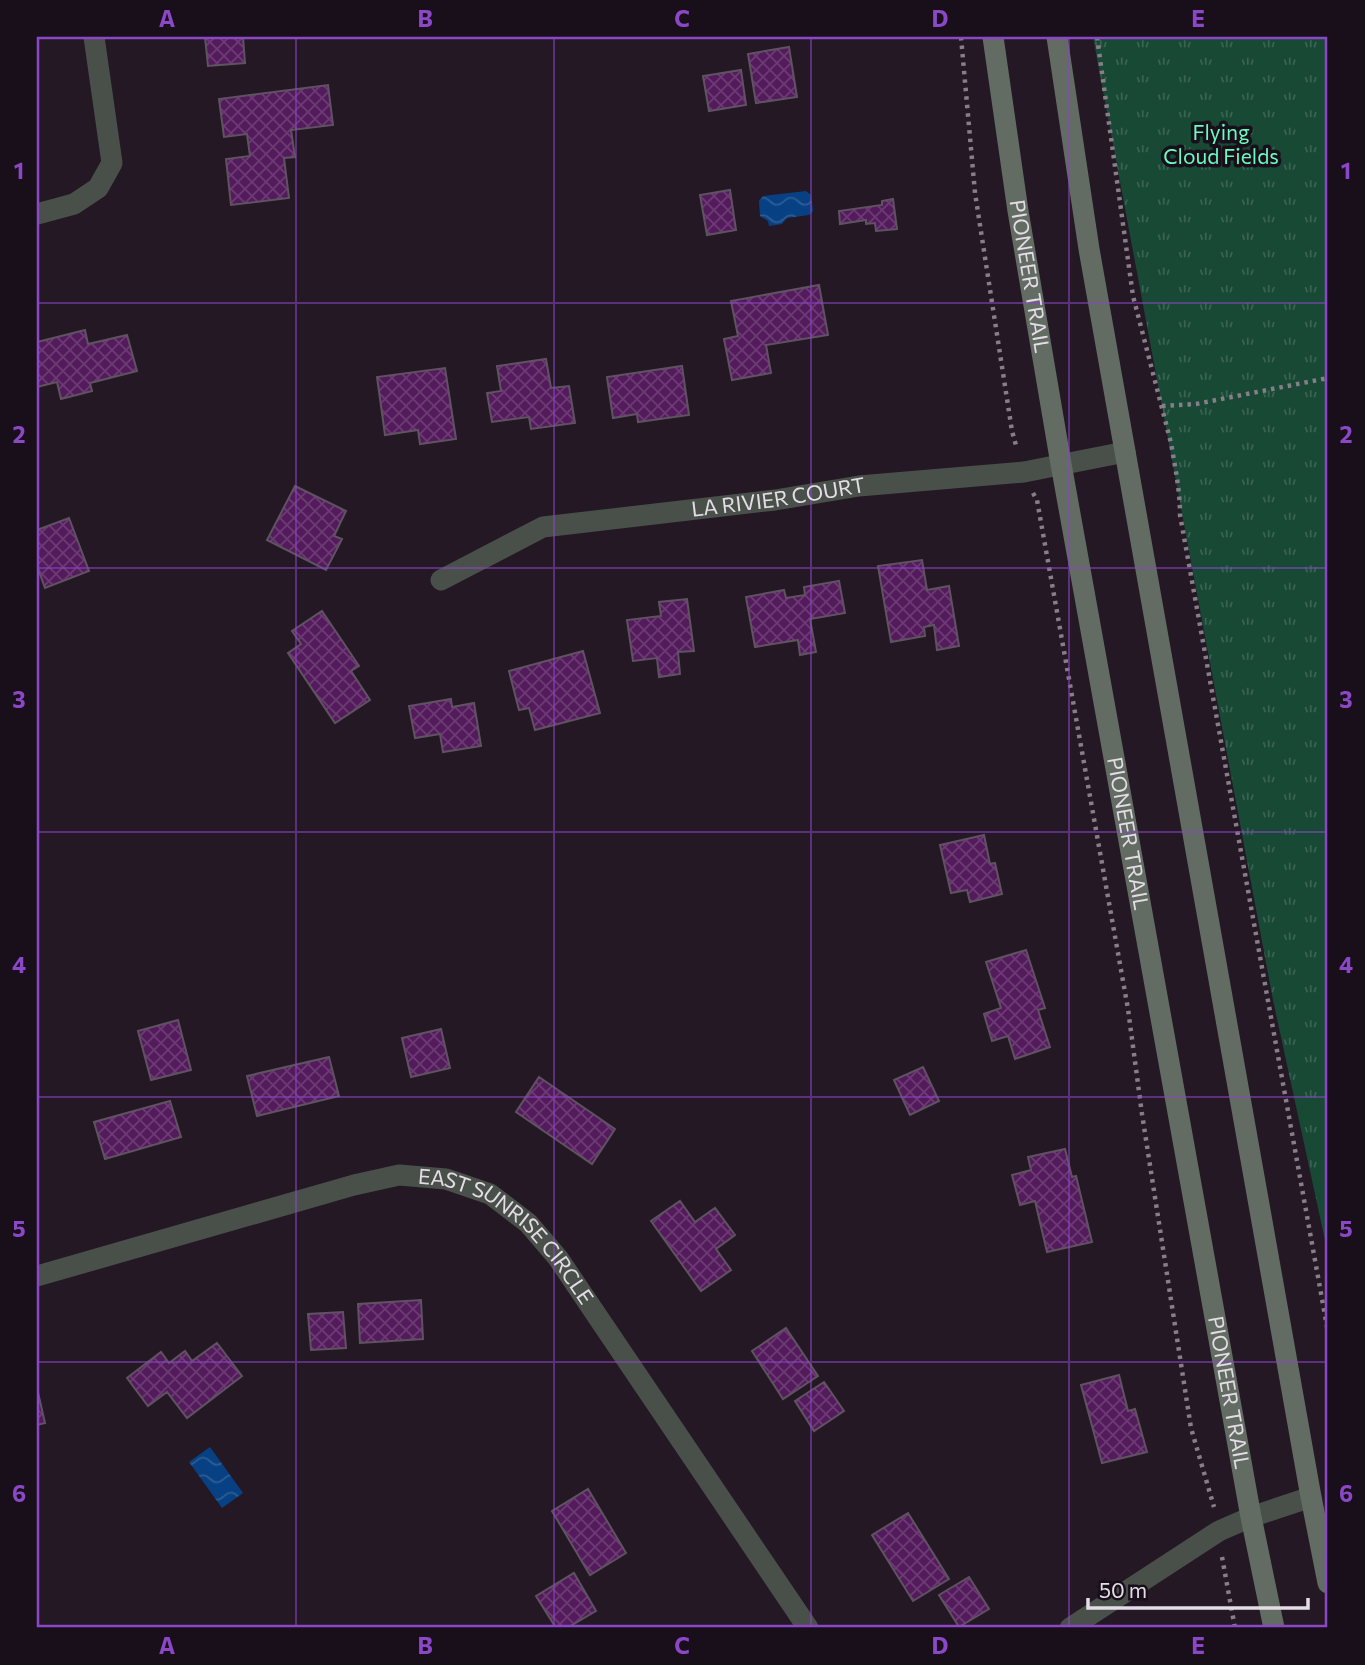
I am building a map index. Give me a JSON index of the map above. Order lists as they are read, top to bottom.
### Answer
{
  "streets": {
    "main road": ["PIONEER TRAIL"],
    "street": ["LA RIVIER COURT", "EAST SUNRISE CIRCLE"]
  },
  "crossings": [
    ["PIONEER TRAIL", "LA RIVIER COURT"]
  ],
  "parks": ["Flying Cloud Fields"],
  "scale_bar": "50 m",
  "grid": {
    "columns": [
      "A",
      "B",
      "C",
      "D",
      "E"
    ],
    "rows": [
      "1",
      "2",
      "3",
      "4",
      "5",
      "6"
    ]
  }
}
